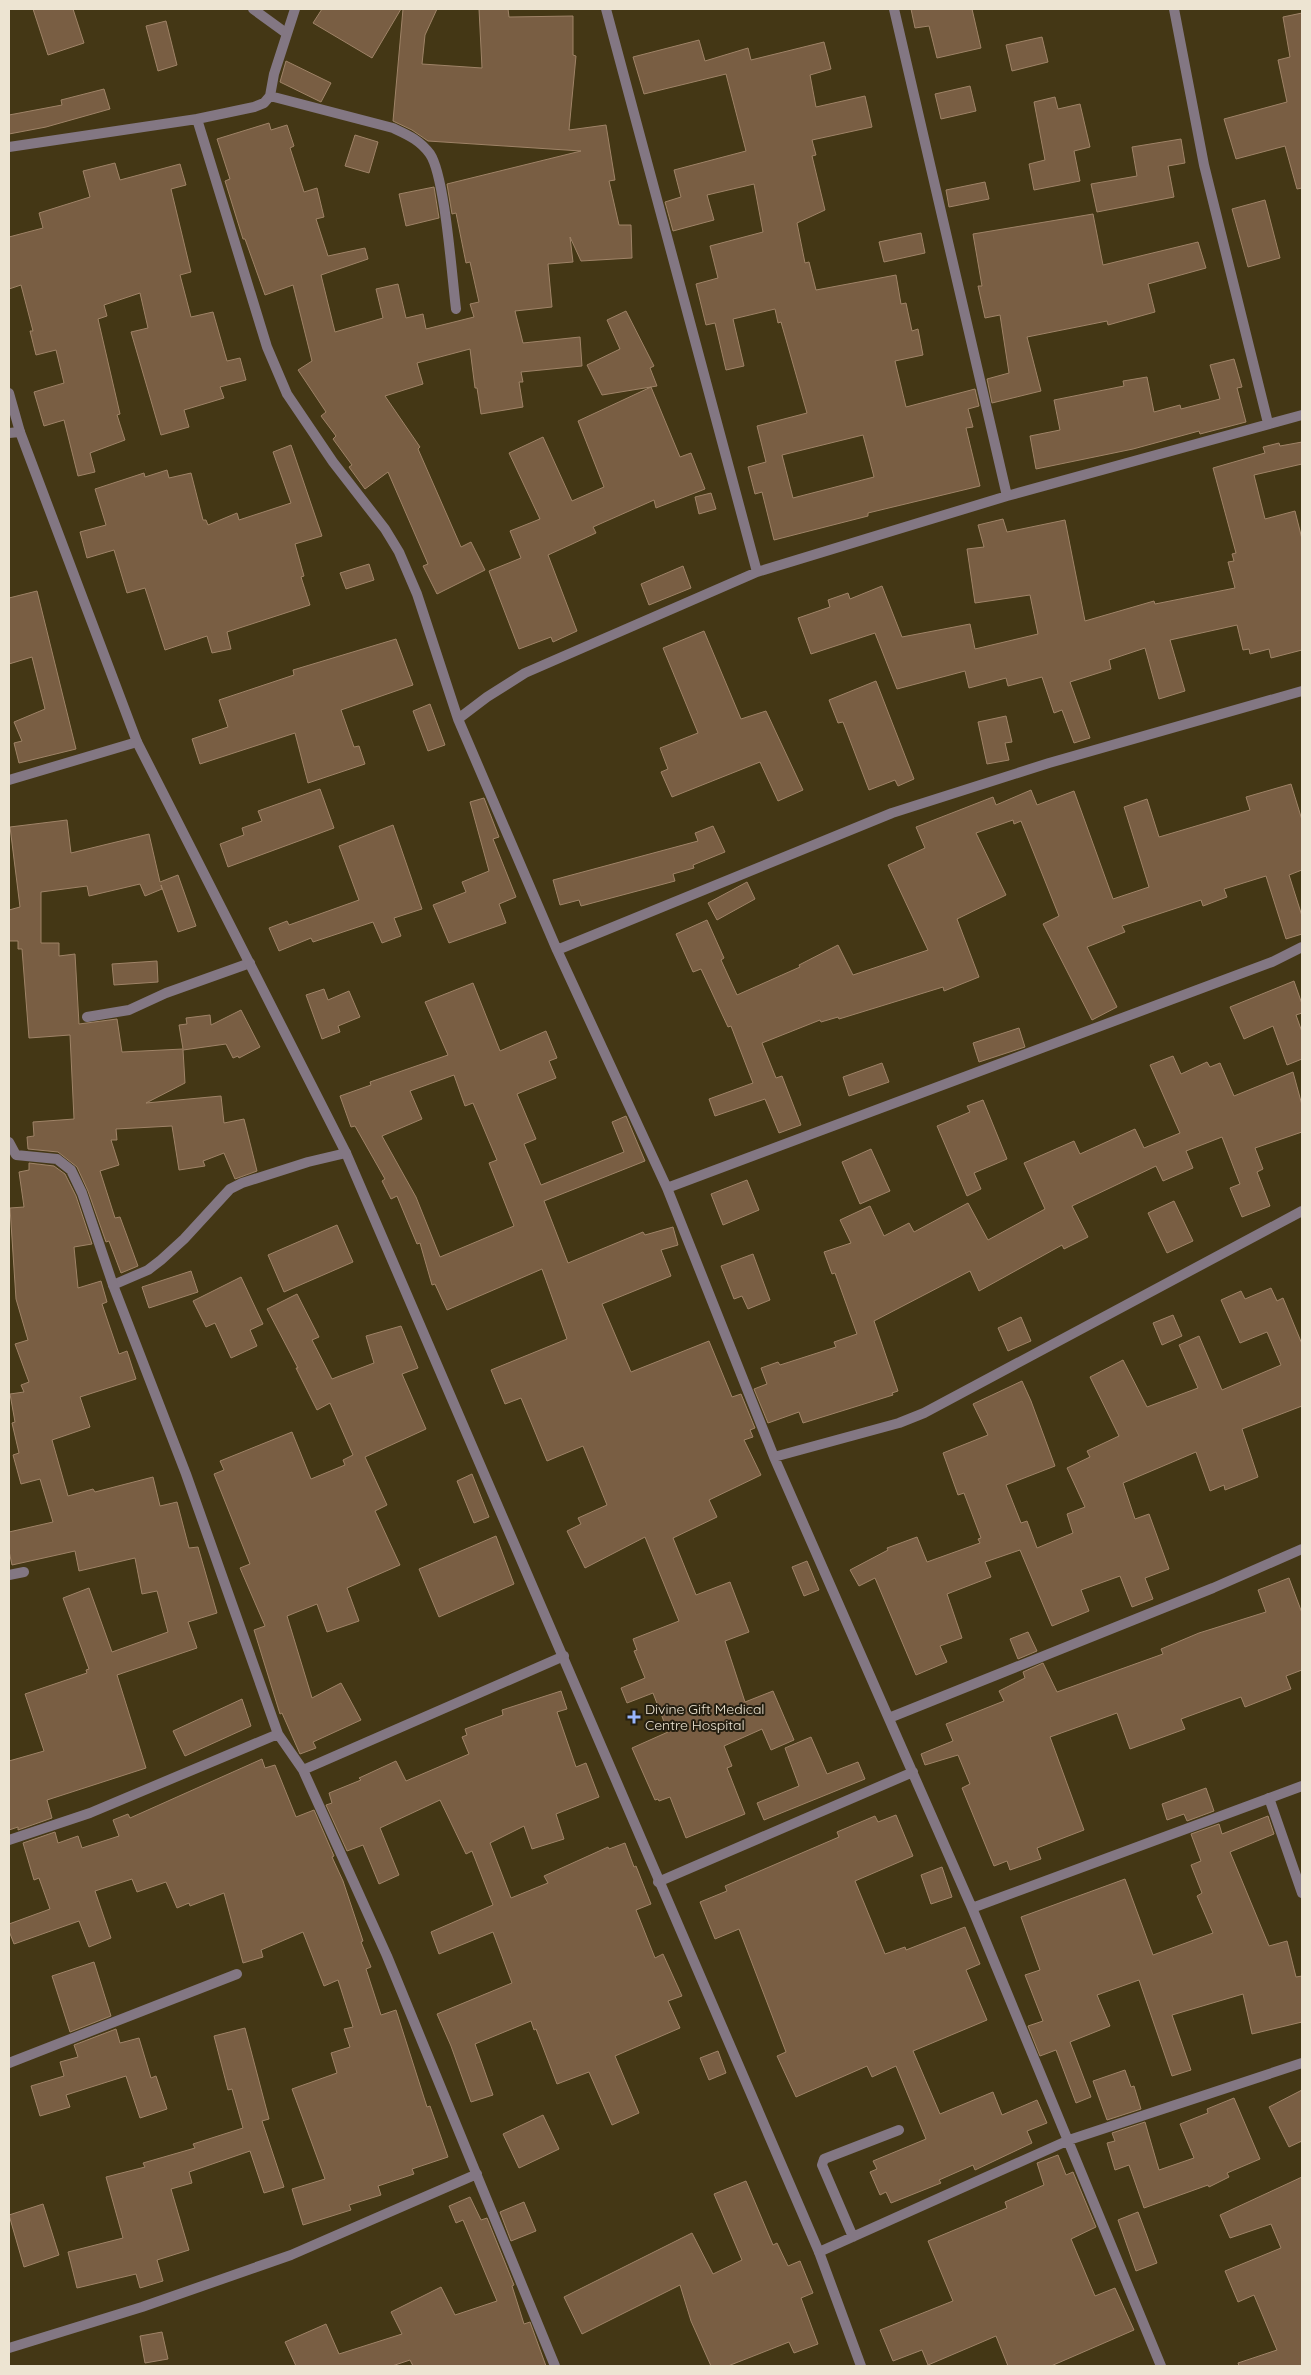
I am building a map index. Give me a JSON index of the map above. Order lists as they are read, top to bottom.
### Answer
{
  "places": {
    "health": ["Divine Gift Medical Centre Hospital"]
  }
}
